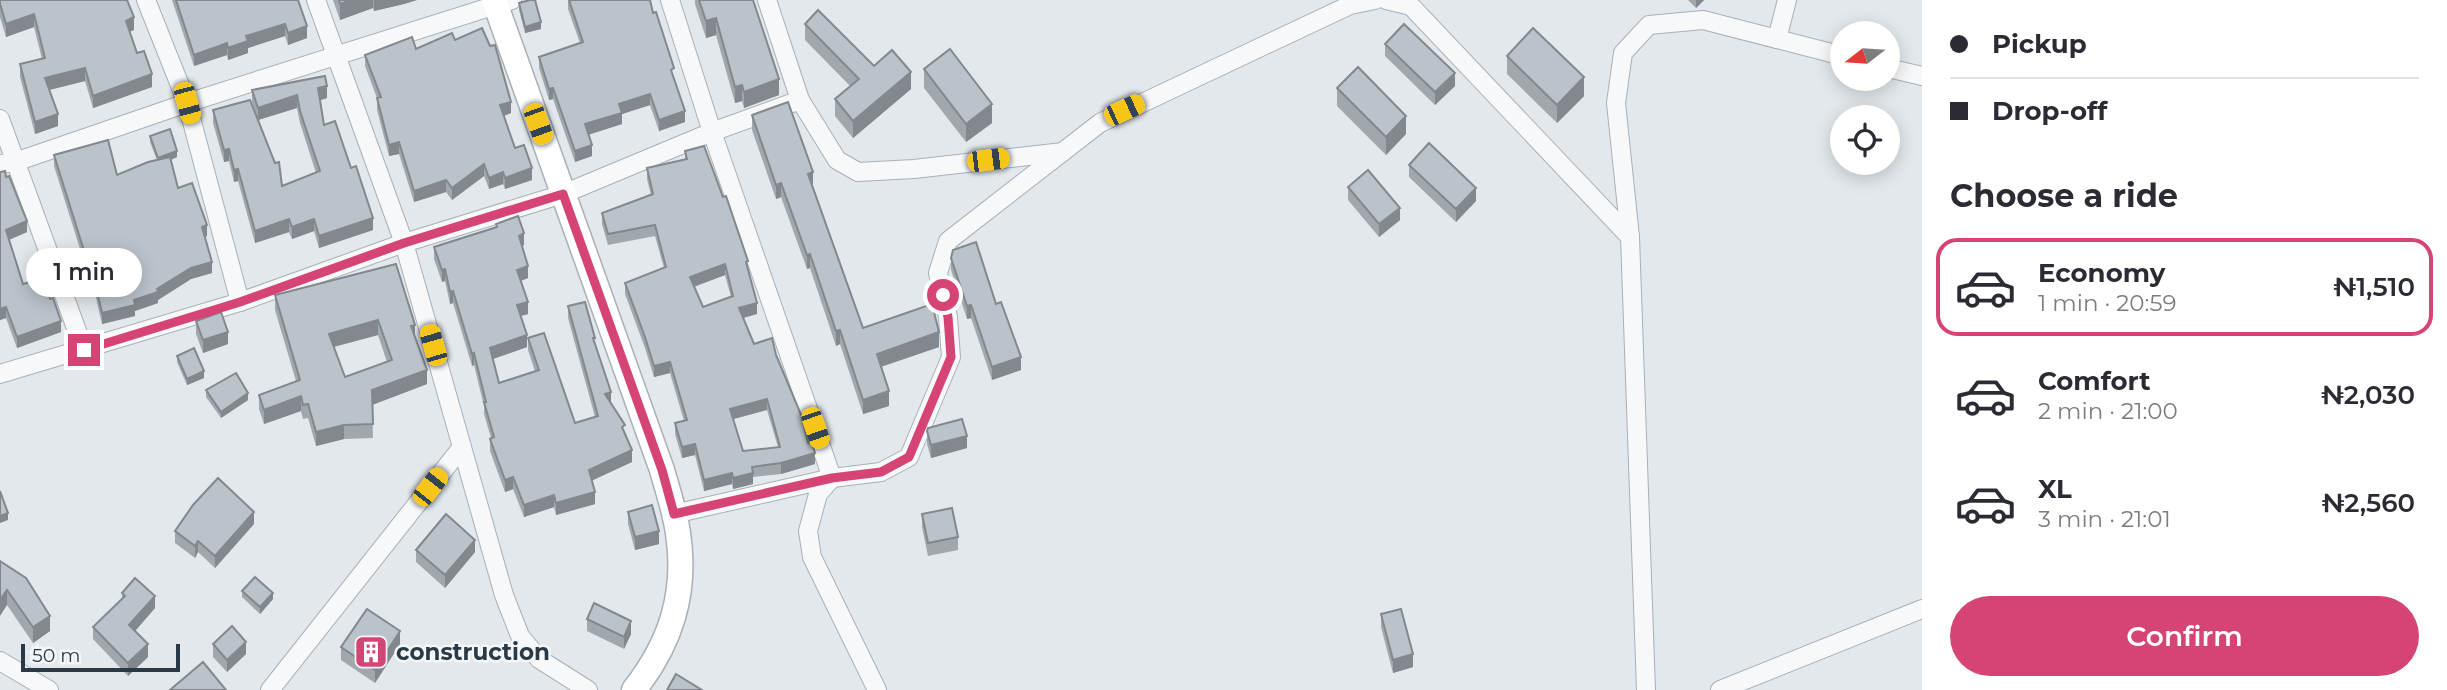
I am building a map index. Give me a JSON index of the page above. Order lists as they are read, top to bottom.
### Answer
{
  "places": {
    "building": ["construction"]
  },
  "scale_bar": "50 m",
  "north": "left",
  "page": {
    "banner": ["Pickup", "Drop-off"],
    "heading": "Choose a ride",
    "list": [
      {
        "name": "Economy",
        "note": "1 min · 20:59",
        "value": "₦1,510"
      },
      {
        "name": "Comfort",
        "note": "2 min · 21:00",
        "value": "₦2,030"
      },
      {
        "name": "XL",
        "note": "3 min · 21:01",
        "value": "₦2,560"
      }
    ],
    "bubble": "1 min",
    "buttons": "Confirm",
    "scale": "50 m"
  }
}
